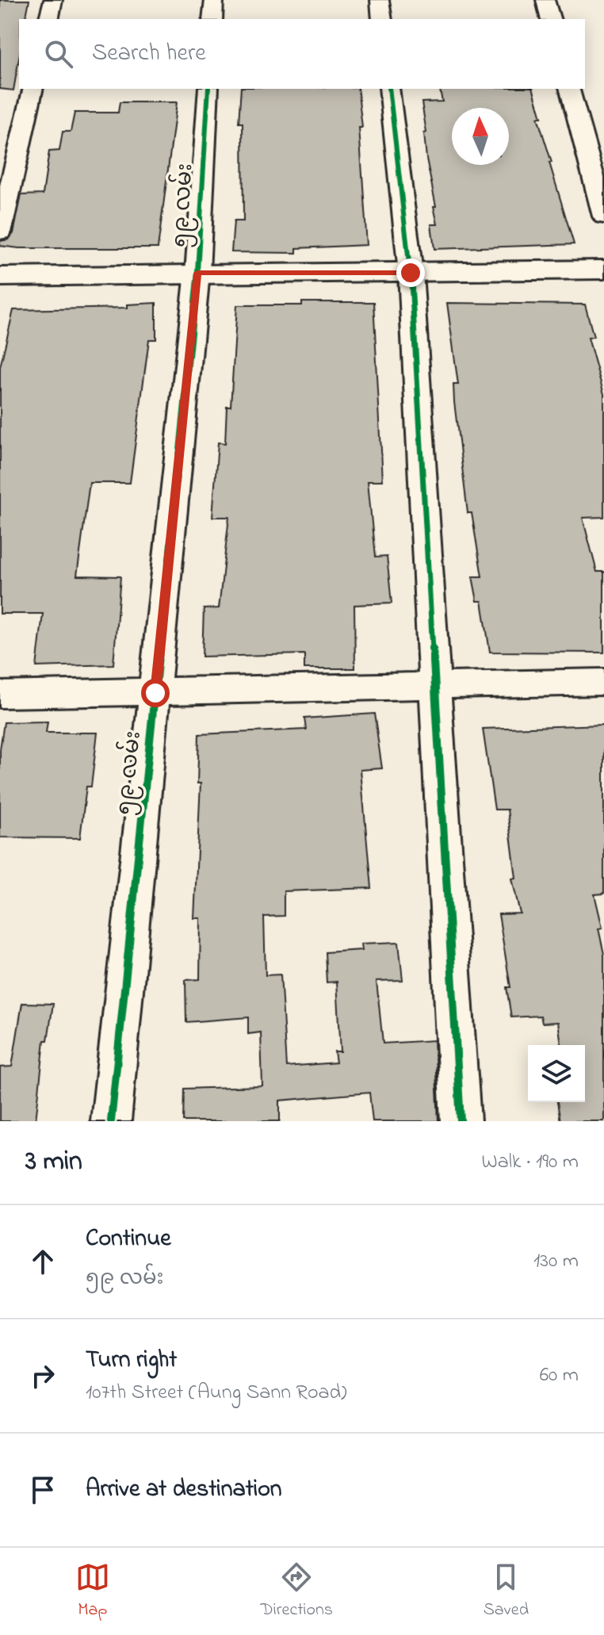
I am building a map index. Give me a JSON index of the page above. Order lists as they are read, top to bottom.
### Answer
{
  "streets": {
    "street": ["၅၉ လမ်း"]
  },
  "north": "top",
  "page": {
    "search": "Search here",
    "heading": ["3 min", "Walk · 190 m"],
    "list": [
      ["Continue", "၅၉ လမ်း", "130 m"],
      ["Turn right", "107th Street (Aung Sann Road)", "60 m"],
      "Arrive at destination"
    ],
    "nav": ["Map", "Directions", "Saved"]
  }
}
